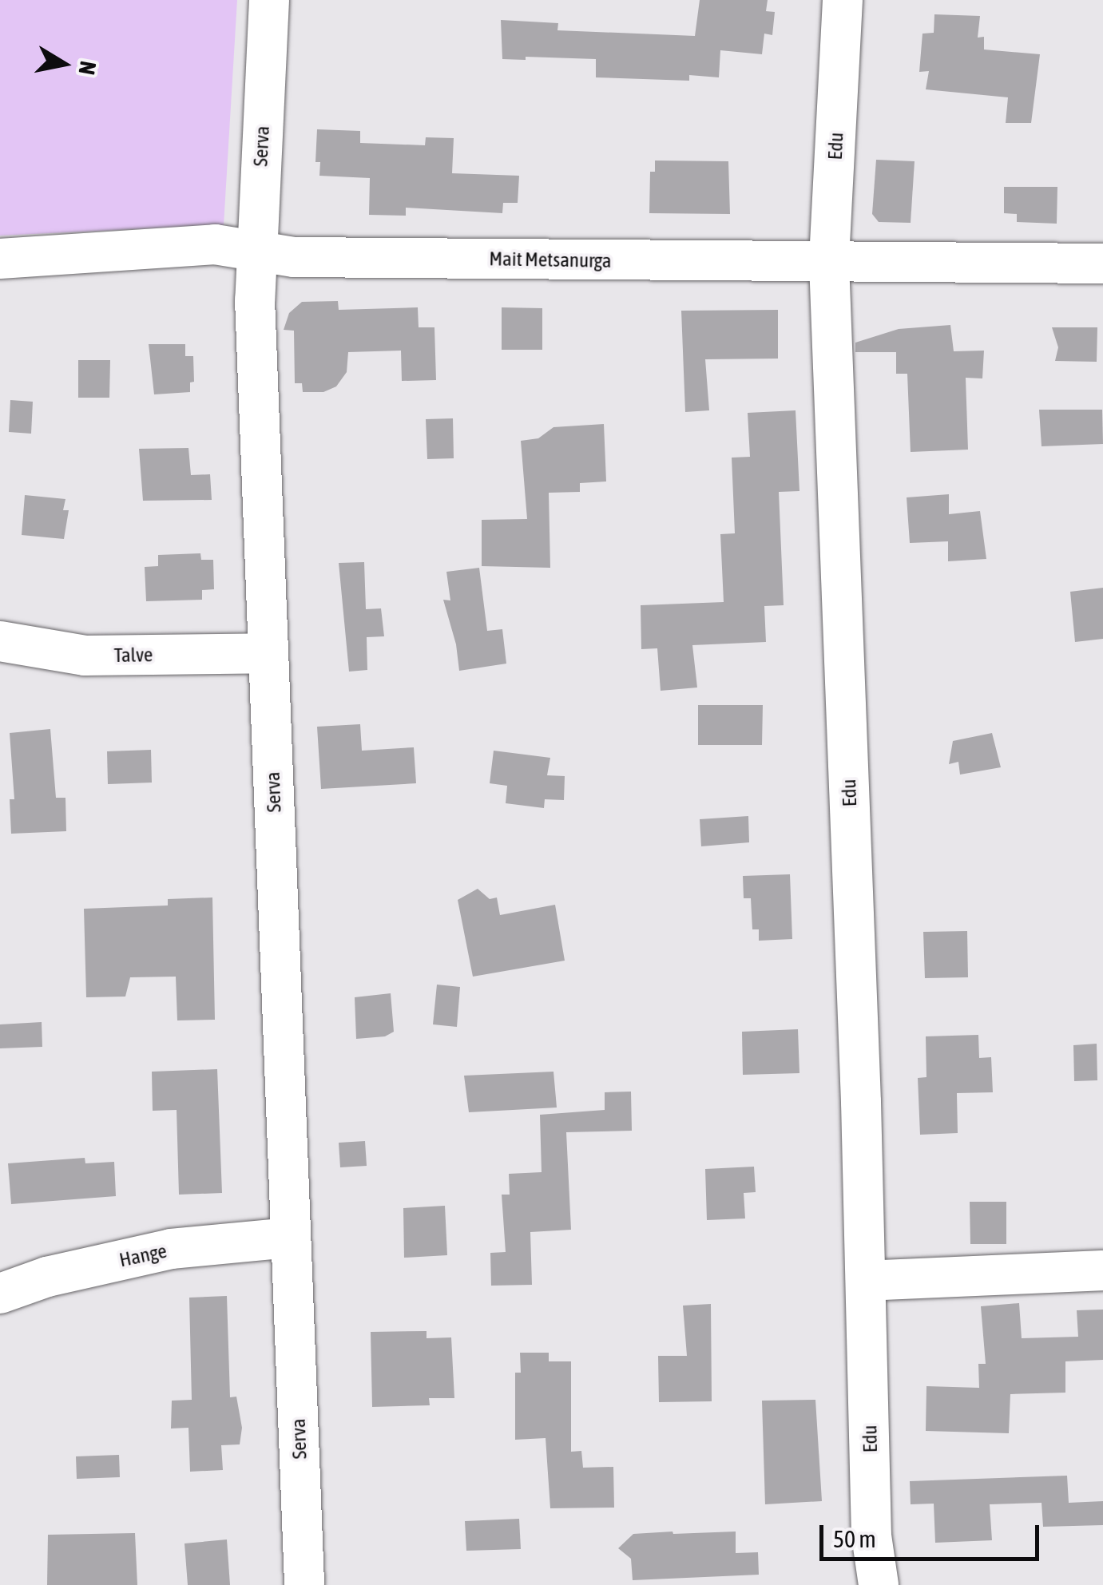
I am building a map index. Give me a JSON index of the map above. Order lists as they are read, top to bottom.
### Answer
{
  "streets": {
    "street": [
      "Serva",
      "Edu",
      "Mait Metsanurga",
      "Talve",
      "Hange"
    ]
  },
  "crossings": [
    ["Serva", "Mait Metsanurga"],
    ["Serva", "Talve"],
    ["Serva", "Hange"],
    ["Edu", "Mait Metsanurga"]
  ],
  "scale_bar": "50 m",
  "north": "right"
}
